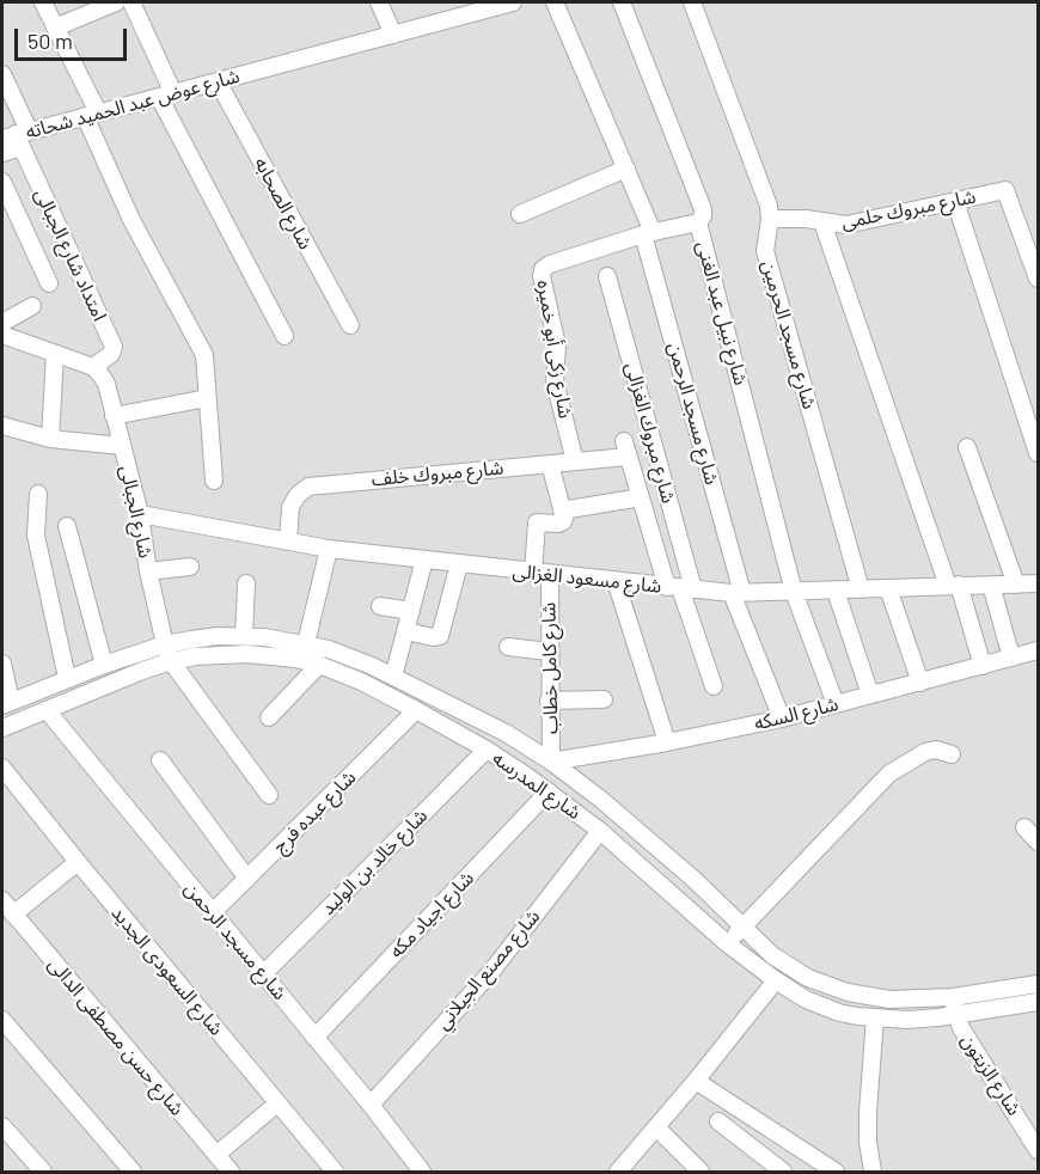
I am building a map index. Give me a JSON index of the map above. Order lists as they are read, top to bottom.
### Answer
{
  "streets": {
    "street": [
      "شارع عوض عبد الحميد شحاته",
      "شارع الصحابه",
      "شارع مبروك حلمى",
      "امتداد شارع الجبالى",
      "شارع نبيل عبد الغنى",
      "شارع مسجد الحرمين",
      "شارع زكى أبو خميره",
      "شارع مسجد الرحمن",
      "شارع مبروك الغزالى",
      "شارع مبروك خلف",
      "شارع الجبالى",
      "شارع مسعود الغزالى",
      "شارع كامل خطاب",
      "شارع السكه",
      "شارع المدرسه",
      "شارع عبده فرج",
      "شارع خالد بن الوليد",
      "شارع اجياد مكه",
      "شارع مصنع الجيلاني",
      "شارع السعودى الجديد",
      "شارع حسن مصطفى الدالى",
      "شارع الزيتون"
    ]
  },
  "crossings": [
    ["شارع عوض عبد الحميد شحاته", "شارع الصحابه"],
    ["شارع عوض عبد الحميد شحاته", "امتداد شارع الجبالى"],
    ["شارع مبروك حلمى", "شارع مسجد الحرمين"],
    ["امتداد شارع الجبالى", "شارع الجبالى"],
    ["شارع نبيل عبد الغنى", "شارع زكى أبو خميره"],
    ["شارع نبيل عبد الغنى", "شارع مسعود الغزالى"],
    ["شارع نبيل عبد الغنى", "شارع السكه"],
    ["شارع مسجد الحرمين", "شارع مسعود الغزالى"],
    ["شارع زكى أبو خميره", "شارع مسجد الرحمن"],
    ["شارع زكى أبو خميره", "شارع مبروك خلف"],
    ["شارع مسجد الرحمن", "شارع مسعود الغزالى"],
    ["شارع مسجد الرحمن", "شارع السكه"],
    ["شارع مسجد الرحمن", "شارع المدرسه"],
    ["شارع مسجد الرحمن", "شارع عبده فرج"],
    ["شارع مسجد الرحمن", "شارع خالد بن الوليد"],
    ["شارع مسجد الرحمن", "شارع اجياد مكه"],
    ["شارع مسجد الرحمن", "شارع مصنع الجيلاني"],
    ["شارع مبروك الغزالى", "شارع مبروك خلف"],
    ["شارع مبروك الغزالى", "شارع مسعود الغزالى"],
    ["شارع مبروك خلف", "شارع مسعود الغزالى"],
    ["شارع الجبالى", "شارع مسعود الغزالى"],
    ["شارع الجبالى", "شارع المدرسه"],
    ["شارع مسعود الغزالى", "شارع كامل خطاب"],
    ["شارع كامل خطاب", "شارع السكه"],
    ["شارع كامل خطاب", "شارع المدرسه"],
    ["شارع السكه", "شارع المدرسه"],
    ["شارع المدرسه", "شارع عبده فرج"],
    ["شارع المدرسه", "شارع خالد بن الوليد"],
    ["شارع المدرسه", "شارع اجياد مكه"],
    ["شارع المدرسه", "شارع مصنع الجيلاني"],
    ["شارع المدرسه", "شارع الزيتون"]
  ],
  "scale_bar": "50 m"
}
